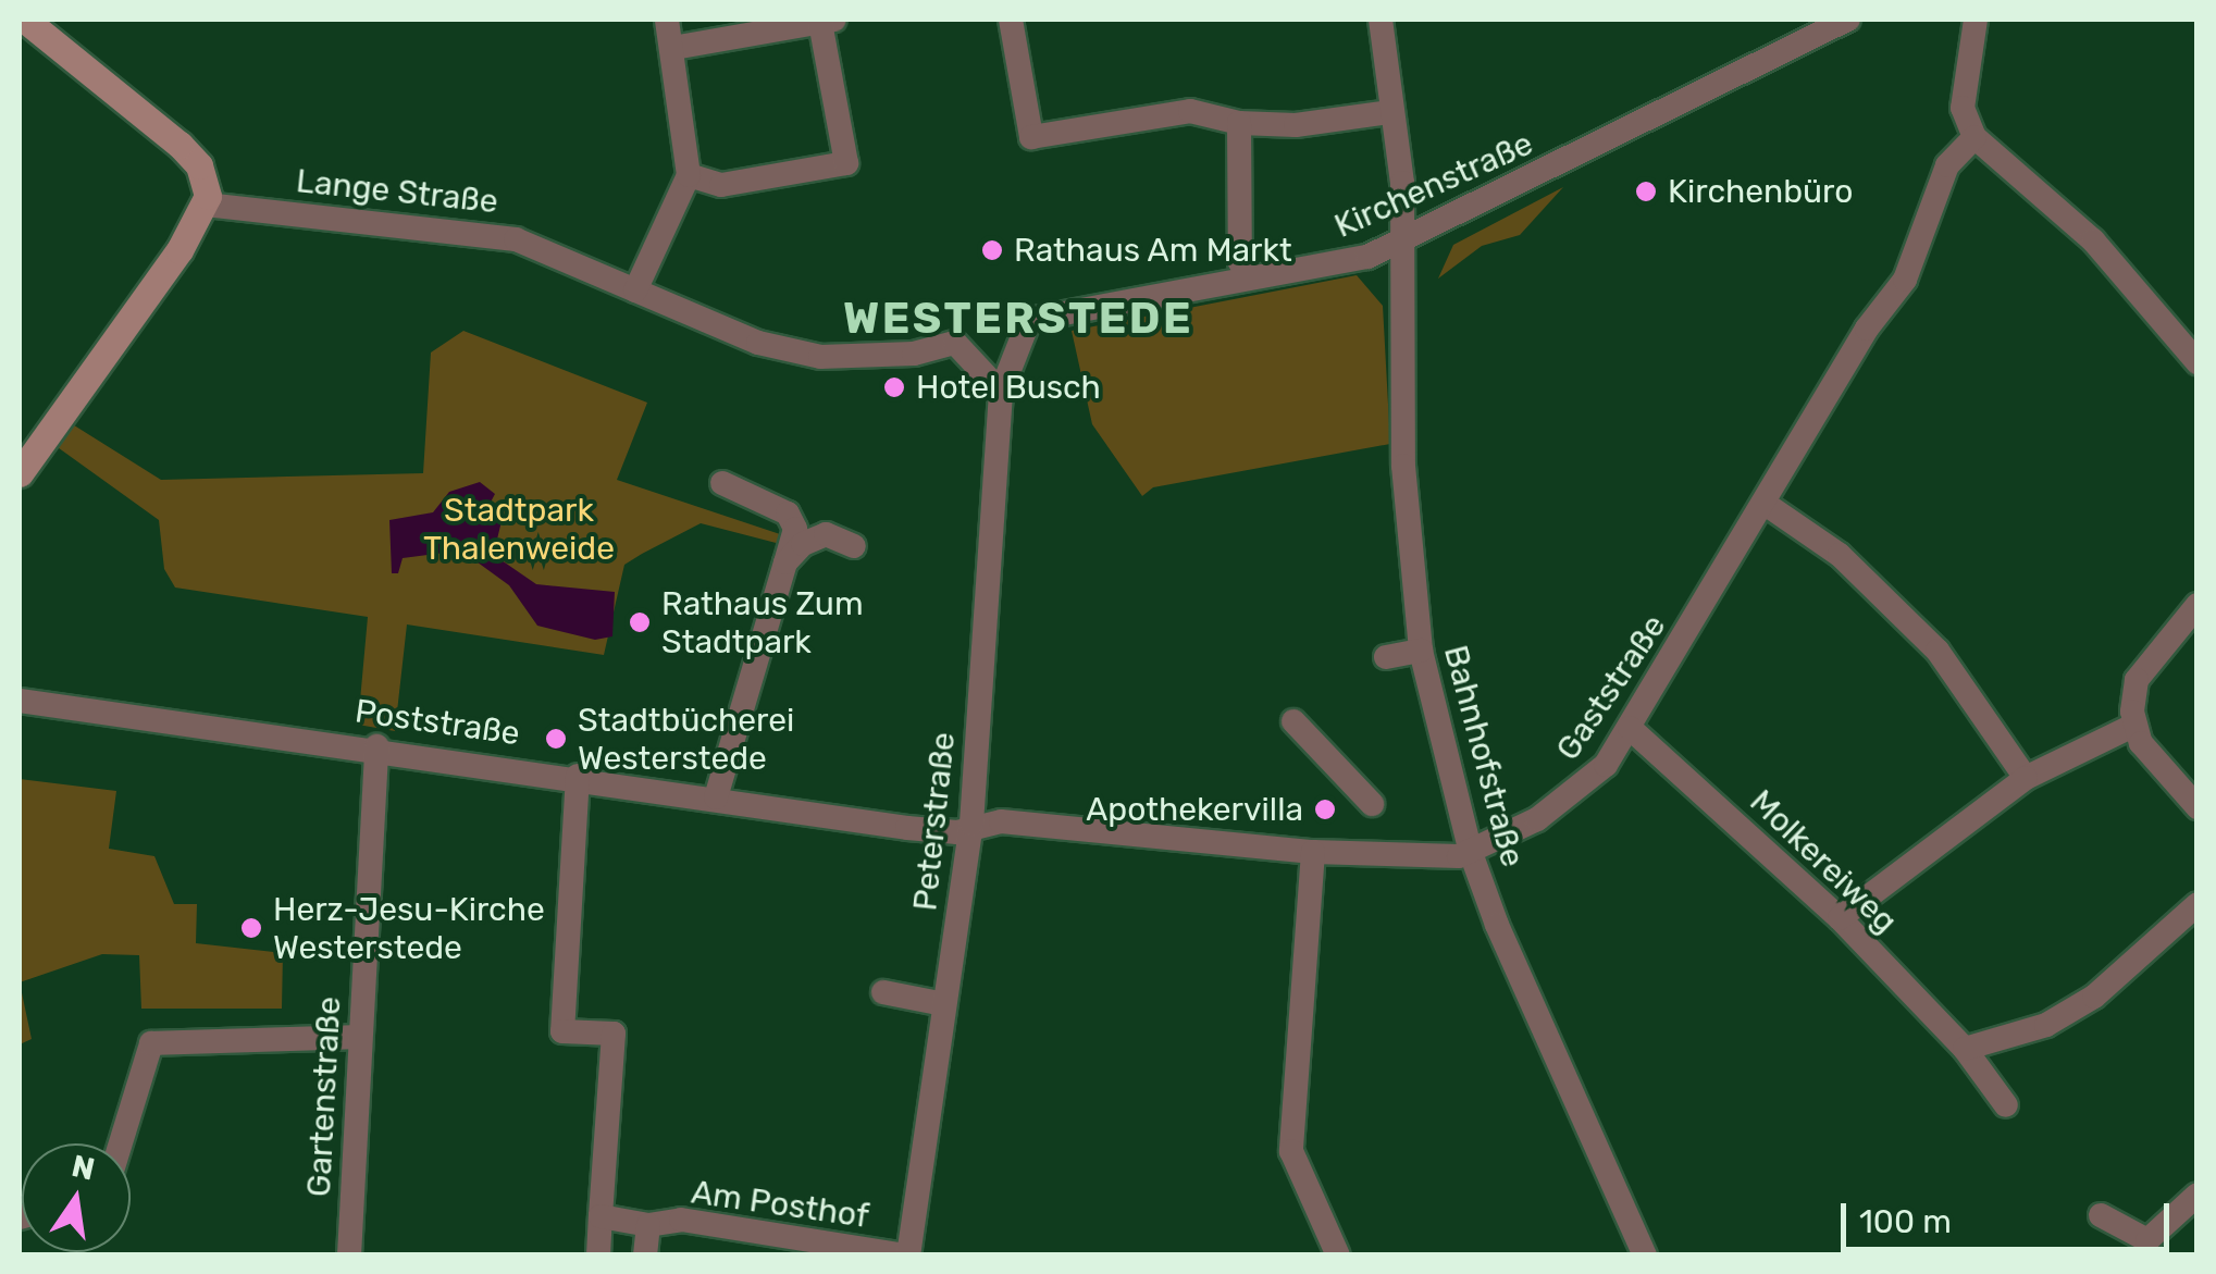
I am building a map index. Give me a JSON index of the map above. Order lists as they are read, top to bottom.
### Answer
{
  "streets": {
    "street": [
      "Kirchenstraße",
      "Lange Straße",
      "Gaststraße",
      "Poststraße",
      "Bahnhofstraße",
      "Peterstraße",
      "Molkereiweg",
      "Gartenstraße",
      "Am Posthof"
    ]
  },
  "crossings": [
    ["Kirchenstraße", "Lange Straße"],
    ["Kirchenstraße", "Bahnhofstraße"],
    ["Kirchenstraße", "Peterstraße"],
    ["Lange Straße", "Peterstraße"],
    ["Gaststraße", "Bahnhofstraße"],
    ["Gaststraße", "Molkereiweg"],
    ["Poststraße", "Peterstraße"],
    ["Poststraße", "Gartenstraße"],
    ["Peterstraße", "Am Posthof"]
  ],
  "districts": ["WESTERSTEDE"],
  "parks": ["Stadtpark Thalenweide"],
  "places": [
    "Kirchenbüro",
    "Rathaus Am Markt",
    "Hotel Busch",
    "Rathaus Zum Stadtpark",
    "Stadtbücherei Westerstede",
    "Apothekervilla",
    "Herz-Jesu-Kirche Westerstede"
  ],
  "scale_bar": "100 m",
  "north": "top"
}
